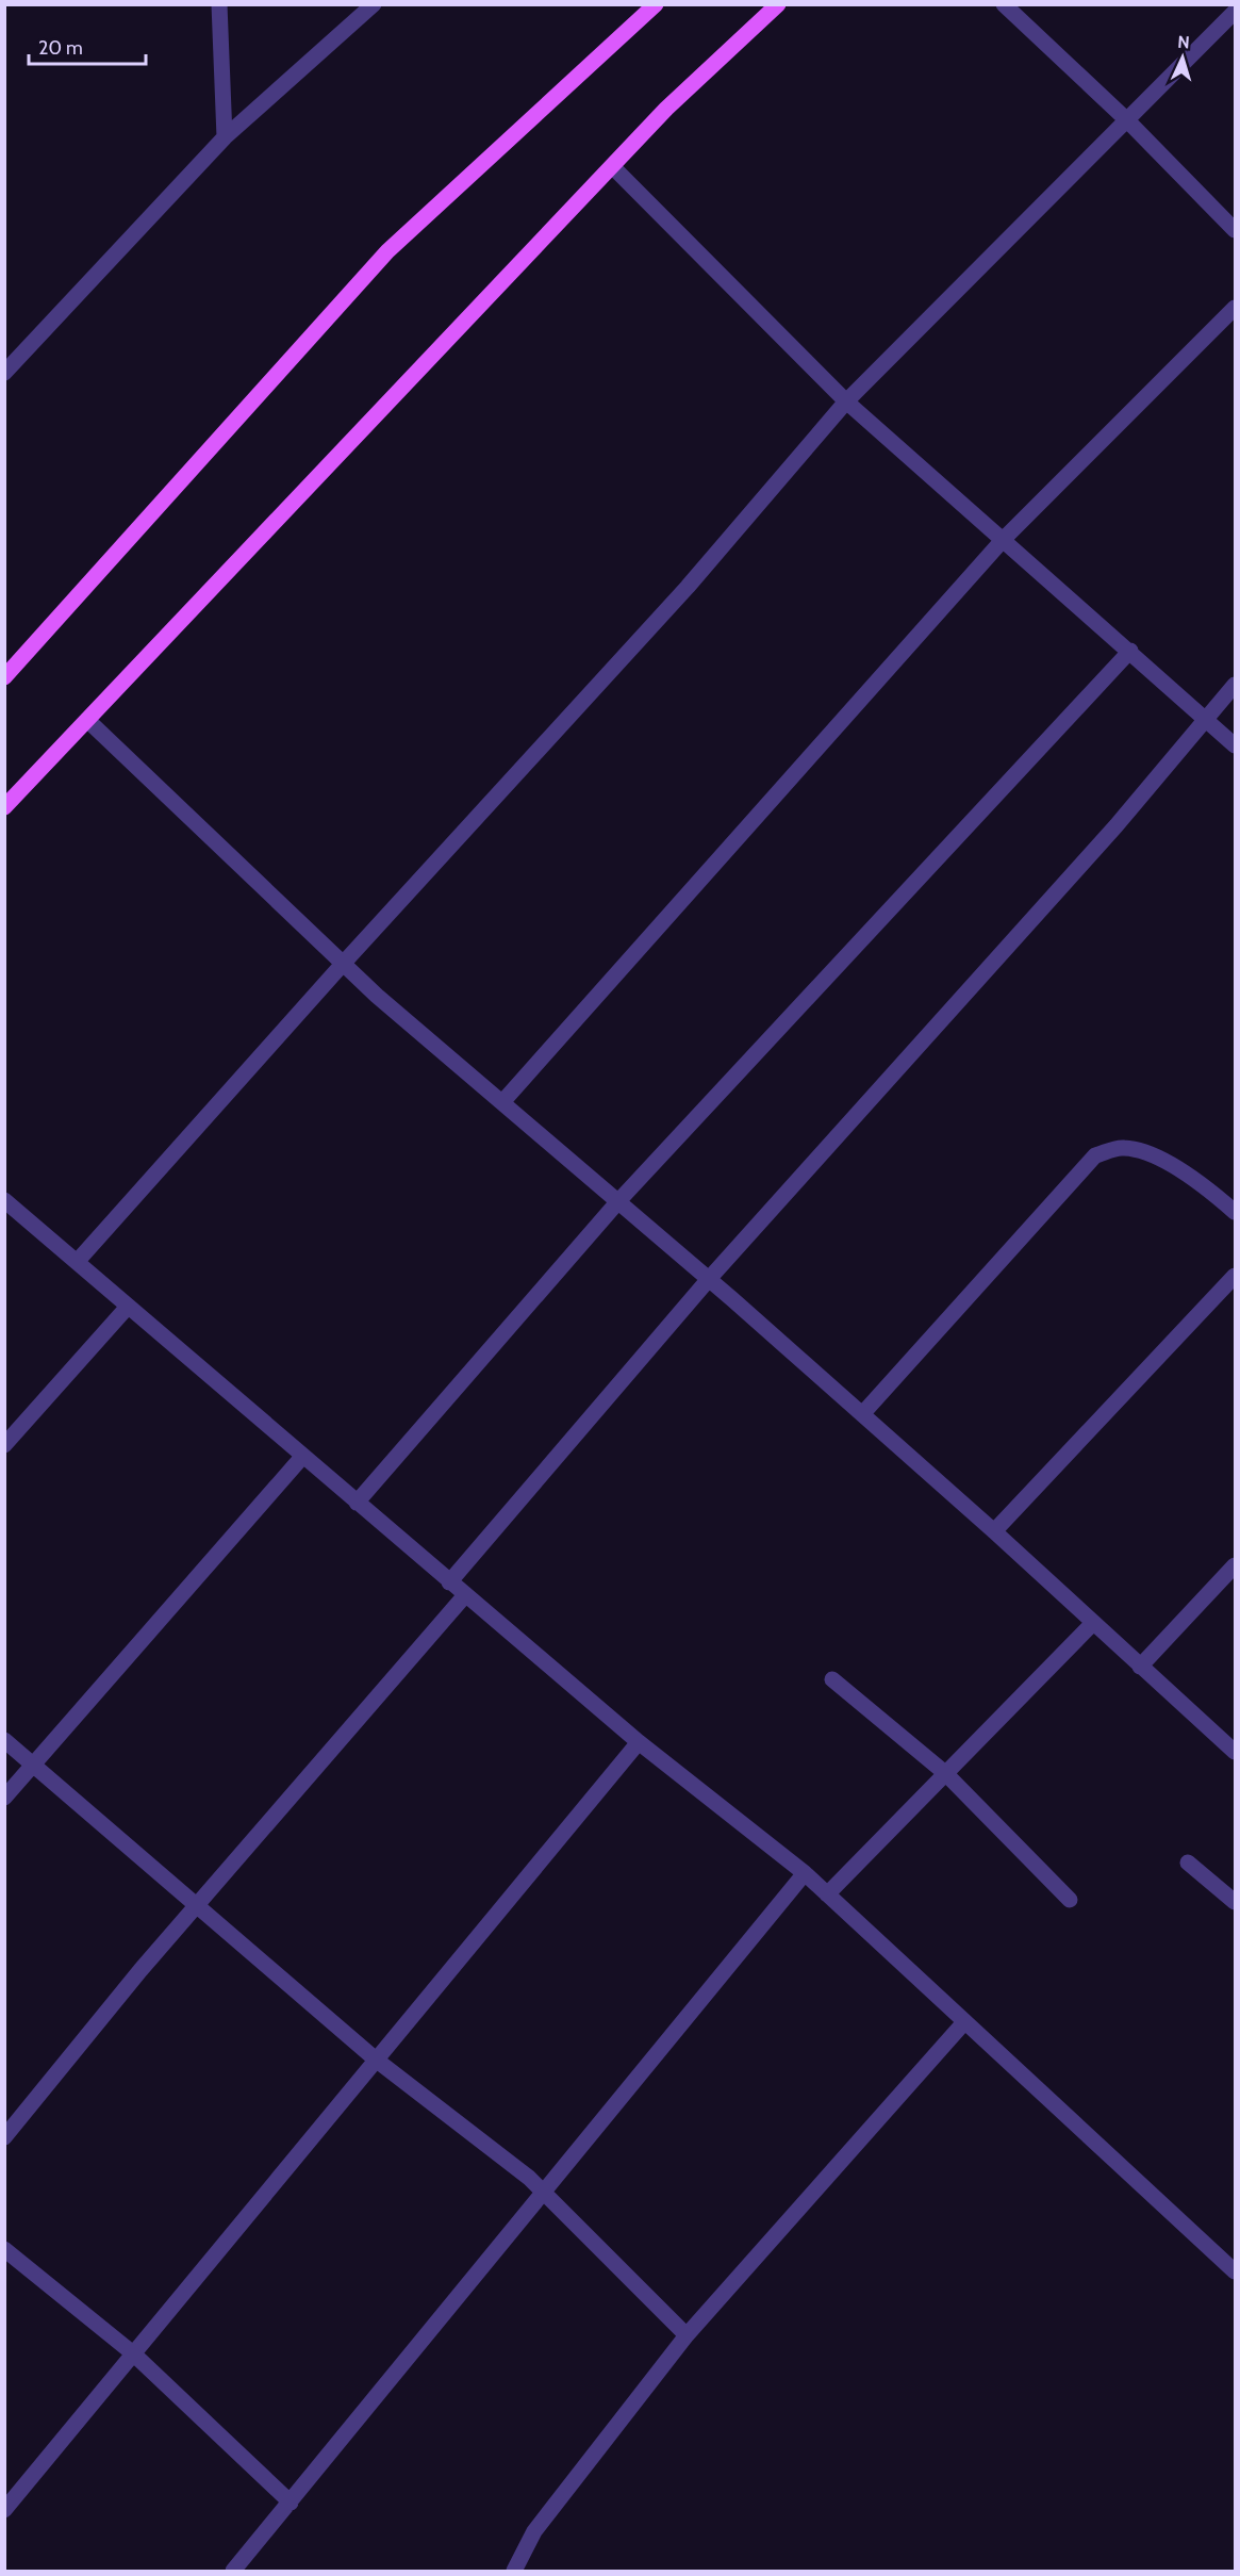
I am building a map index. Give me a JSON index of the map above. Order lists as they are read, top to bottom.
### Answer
{
  "scale_bar": "20 m",
  "north": "top"
}
